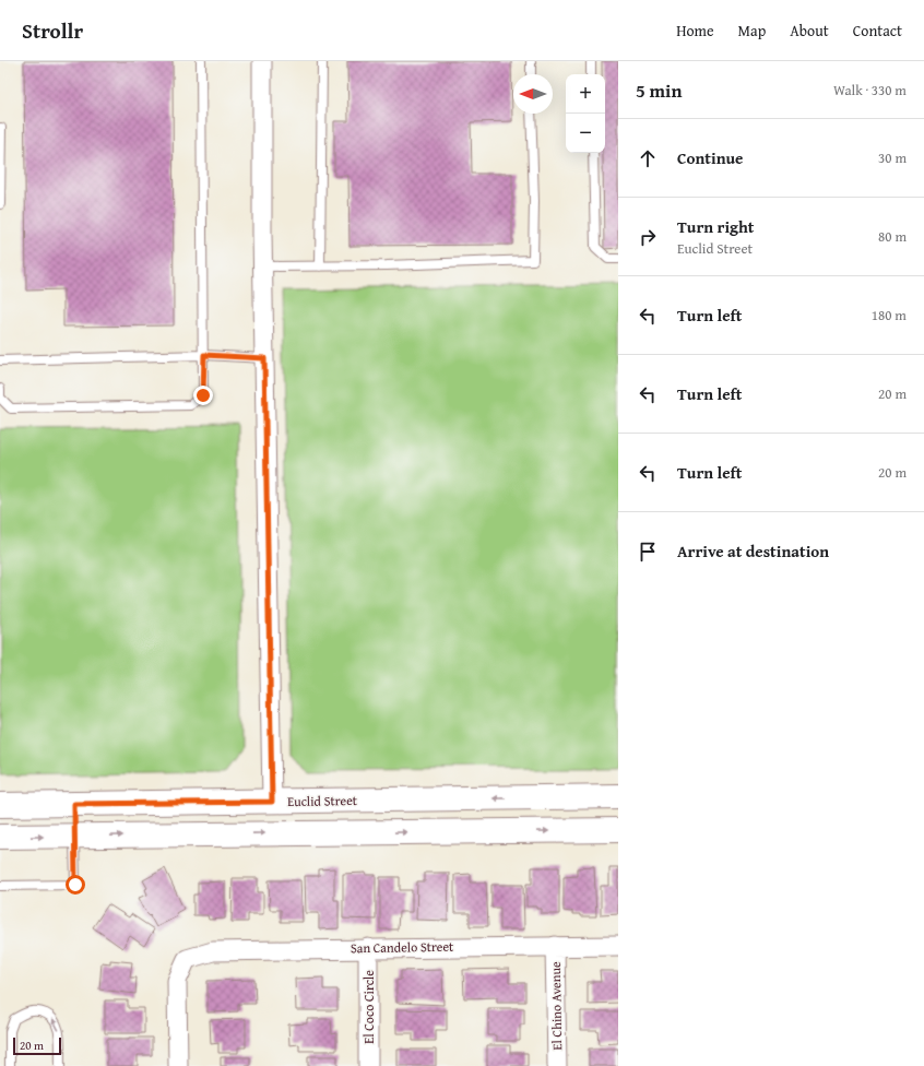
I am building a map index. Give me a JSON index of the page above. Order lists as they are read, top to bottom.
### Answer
{
  "streets": {
    "main road": ["Euclid Street"],
    "street": ["San Candelo Street", "El Chino Avenue", "El Coco Circle"]
  },
  "crossings": [
    ["San Candelo Street", "El Chino Avenue"],
    ["San Candelo Street", "El Coco Circle"]
  ],
  "scale_bar": "20 m",
  "north": "left",
  "page": {
    "header": "Strollr",
    "nav": [
      "Home",
      "Map",
      "About",
      "Contact"
    ],
    "heading": ["5 min", "Walk · 330 m"],
    "map_buttons": ["+", "−"],
    "list": [
      ["Continue", "30 m"],
      ["Turn right", "Euclid Street", "80 m"],
      ["Turn left", "180 m"],
      ["Turn left", "20 m"],
      ["Turn left", "20 m"],
      "Arrive at destination"
    ],
    "scale": "20 m"
  }
}
